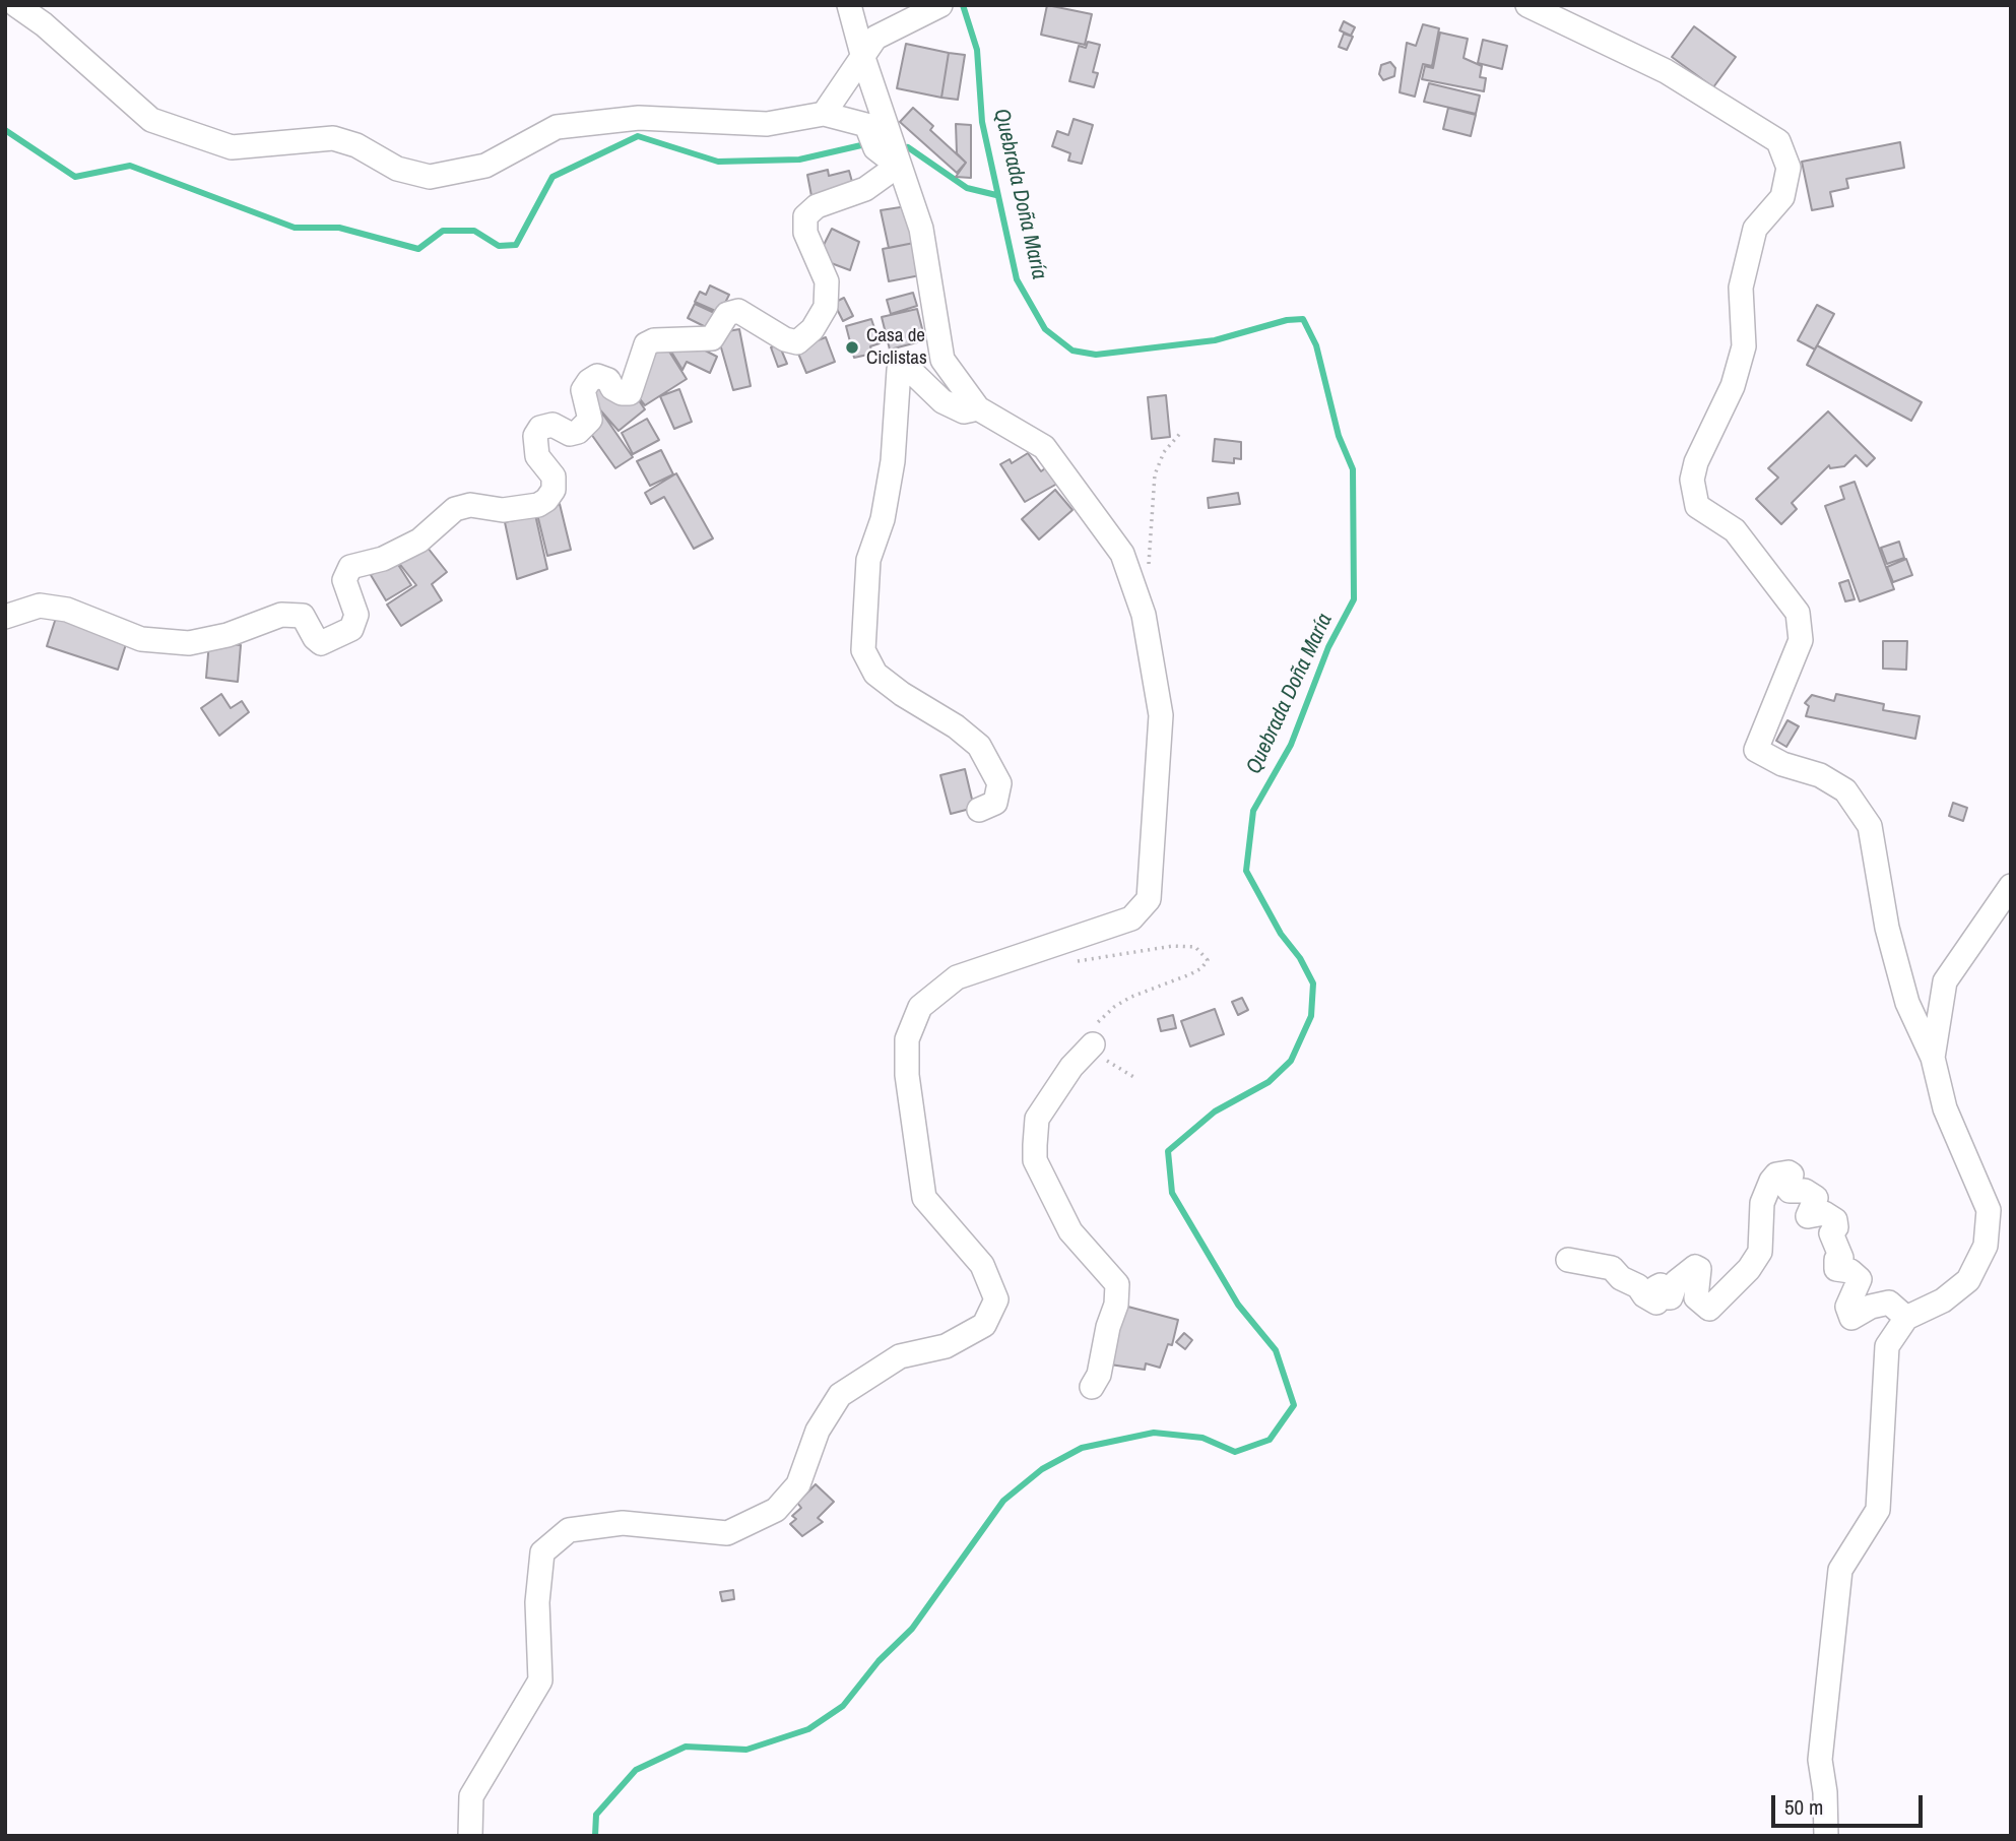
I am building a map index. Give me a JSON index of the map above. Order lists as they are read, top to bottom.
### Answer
{
  "water": ["Quebrada Doña María"],
  "places": ["Casa de Ciclistas"],
  "scale_bar": "50 m"
}
